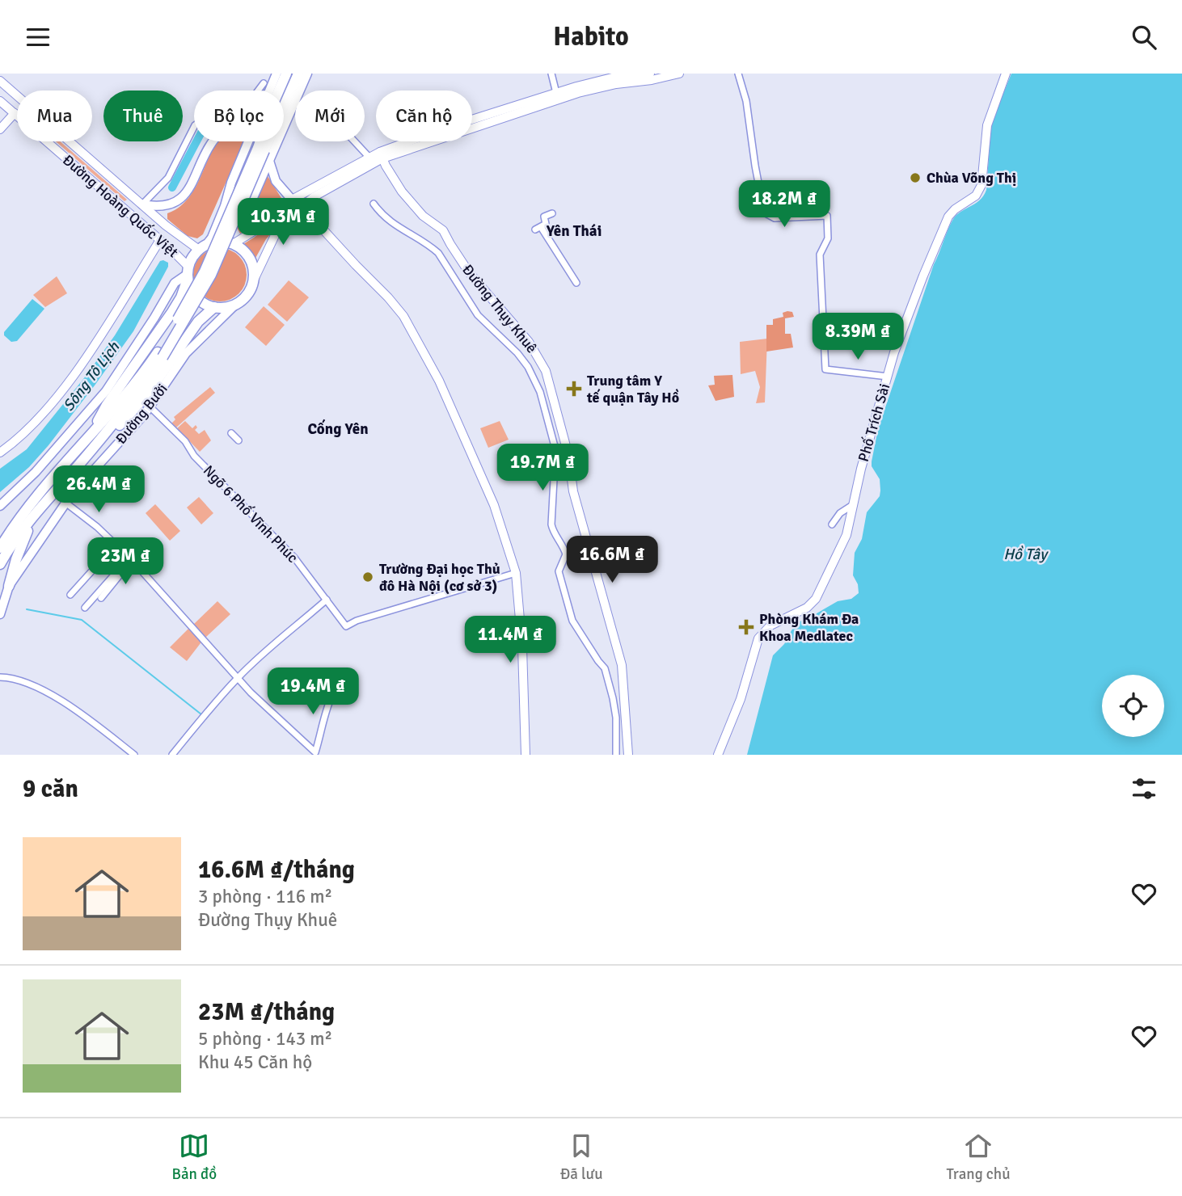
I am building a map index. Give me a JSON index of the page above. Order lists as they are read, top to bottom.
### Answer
{
  "streets": {
    "main road": [
      "Đường Hoàng Quốc Việt",
      "Đường Thụy Khuê",
      "Đường Bưởi",
      "Phố Trích Sài"
    ],
    "street": ["Ngõ 6 Phố Vĩnh Phúc"]
  },
  "crossings": [
    ["Đường Hoàng Quốc Việt", "Đường Bưởi"],
    ["Đường Bưởi", "Ngõ 6 Phố Vĩnh Phúc"]
  ],
  "districts": ["Yên Thái", "Cống Yên"],
  "water": ["Sông Tô Lịch", "Hồ Tây"],
  "places": {
    "other": ["Chùa Võng Thị", "Trường Đại học Thủ đô Hà Nội (cơ sở 3)"],
    "health": ["Trung tâm Y tế quận Tây Hồ", "Phòng Khám Đa Khoa Medlatec"]
  },
  "page": {
    "header": "Habito",
    "chip": [
      "Mua",
      "Thuê",
      "Bộ lọc",
      "Mới",
      "Căn hộ"
    ],
    "price": [
      "18.2M ₫",
      "10.3M ₫",
      "8.39M ₫",
      "19.7M ₫",
      "26.4M ₫",
      "16.6M ₫",
      "23M ₫",
      "11.4M ₫",
      "19.4M ₫"
    ],
    "heading": "9 căn",
    "list": [
      {
        "name": "16.6M ₫/tháng",
        "note": "3 phòng · 116 m² · Đường Thụy Khuê"
      },
      {
        "name": "23M ₫/tháng",
        "note": "5 phòng · 143 m² · Khu 45 Căn hộ"
      }
    ],
    "tabs": ["Bản đồ", "Đã lưu", "Trang chủ"]
  }
}
